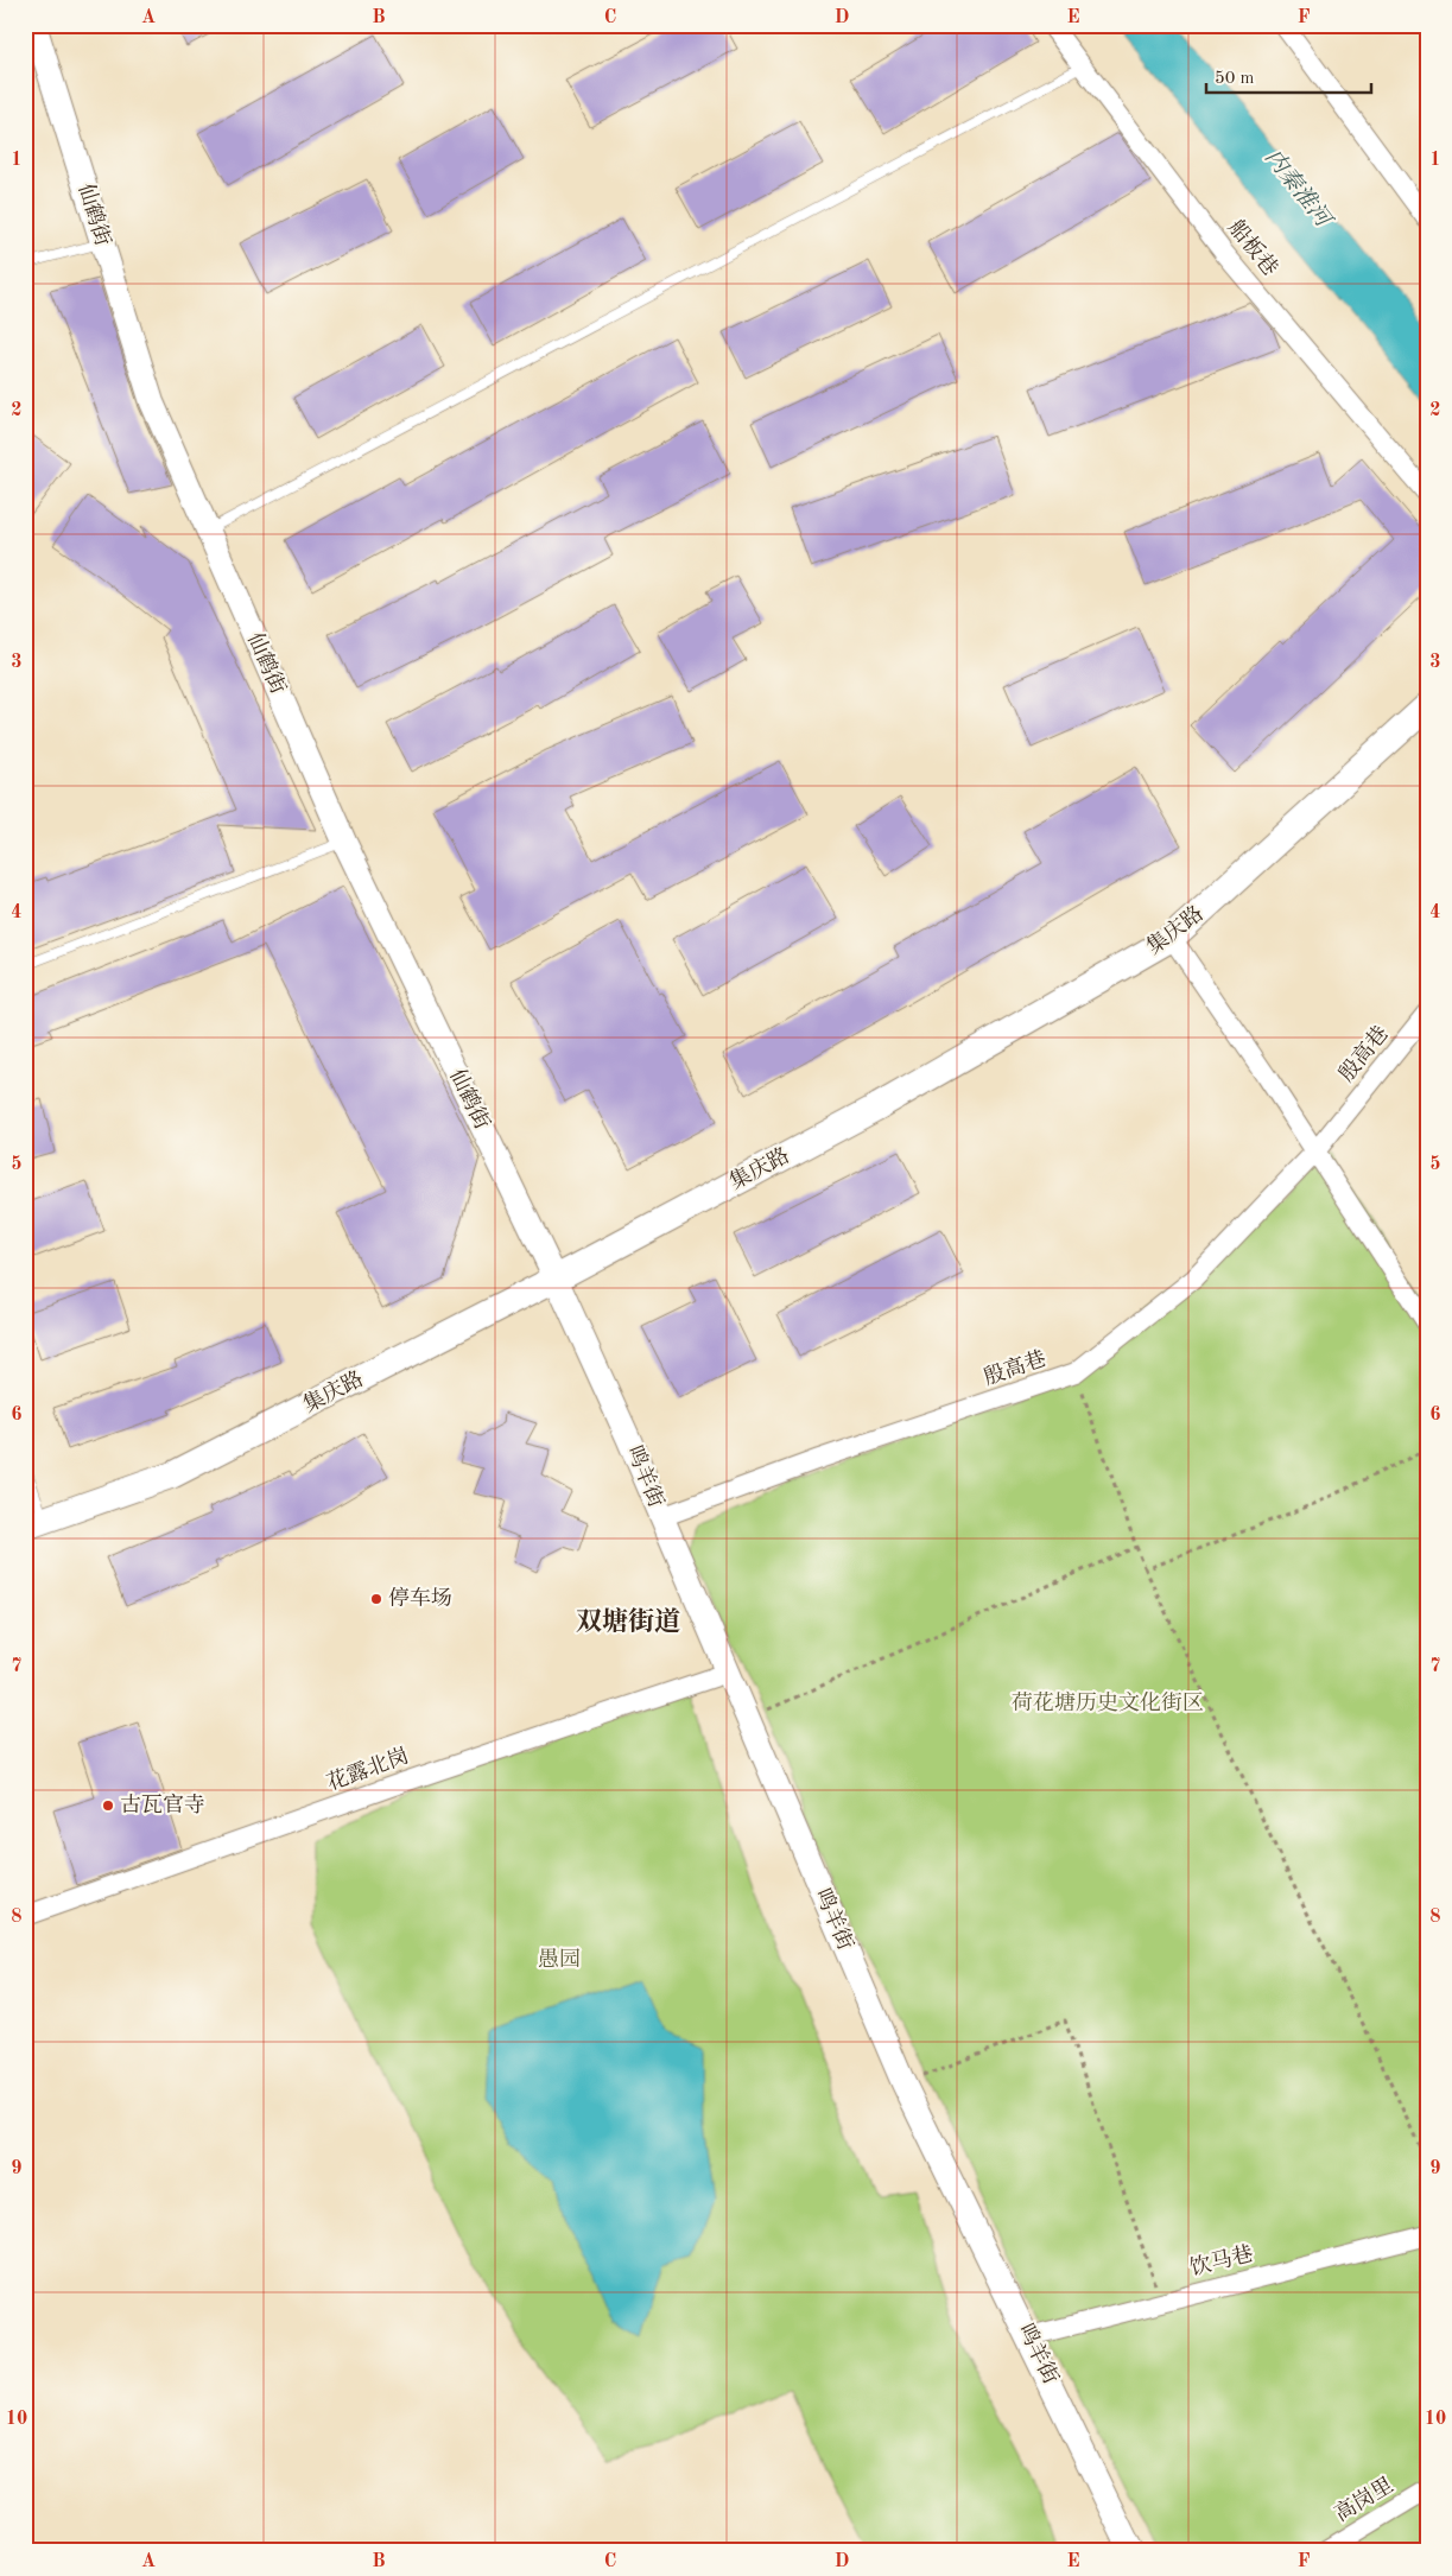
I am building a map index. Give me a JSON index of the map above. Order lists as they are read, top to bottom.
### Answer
{
  "streets": {
    "main road": ["集庆路"],
    "street": [
      "仙鹤街",
      "船板巷",
      "殷高巷",
      "鸣羊街",
      "花露北岗",
      "饮马巷",
      "高岗里"
    ]
  },
  "crossings": [
    ["仙鹤街", "集庆路"],
    ["仙鹤街", "鸣羊街"],
    ["集庆路", "鸣羊街"],
    ["殷高巷", "鸣羊街"],
    ["鸣羊街", "花露北岗"],
    ["鸣羊街", "饮马巷"]
  ],
  "districts": ["双塘街道"],
  "water": ["内秦淮河"],
  "parks": ["荷花塘历史文化街区", "愚园"],
  "places": ["停车场", "古瓦官寺"],
  "scale_bar": "50 m",
  "grid": {
    "columns": [
      "A",
      "B",
      "C",
      "D",
      "E",
      "F"
    ],
    "rows": [
      "1",
      "2",
      "3",
      "4",
      "5",
      "6",
      "7",
      "8",
      "9",
      "10"
    ]
  }
}
